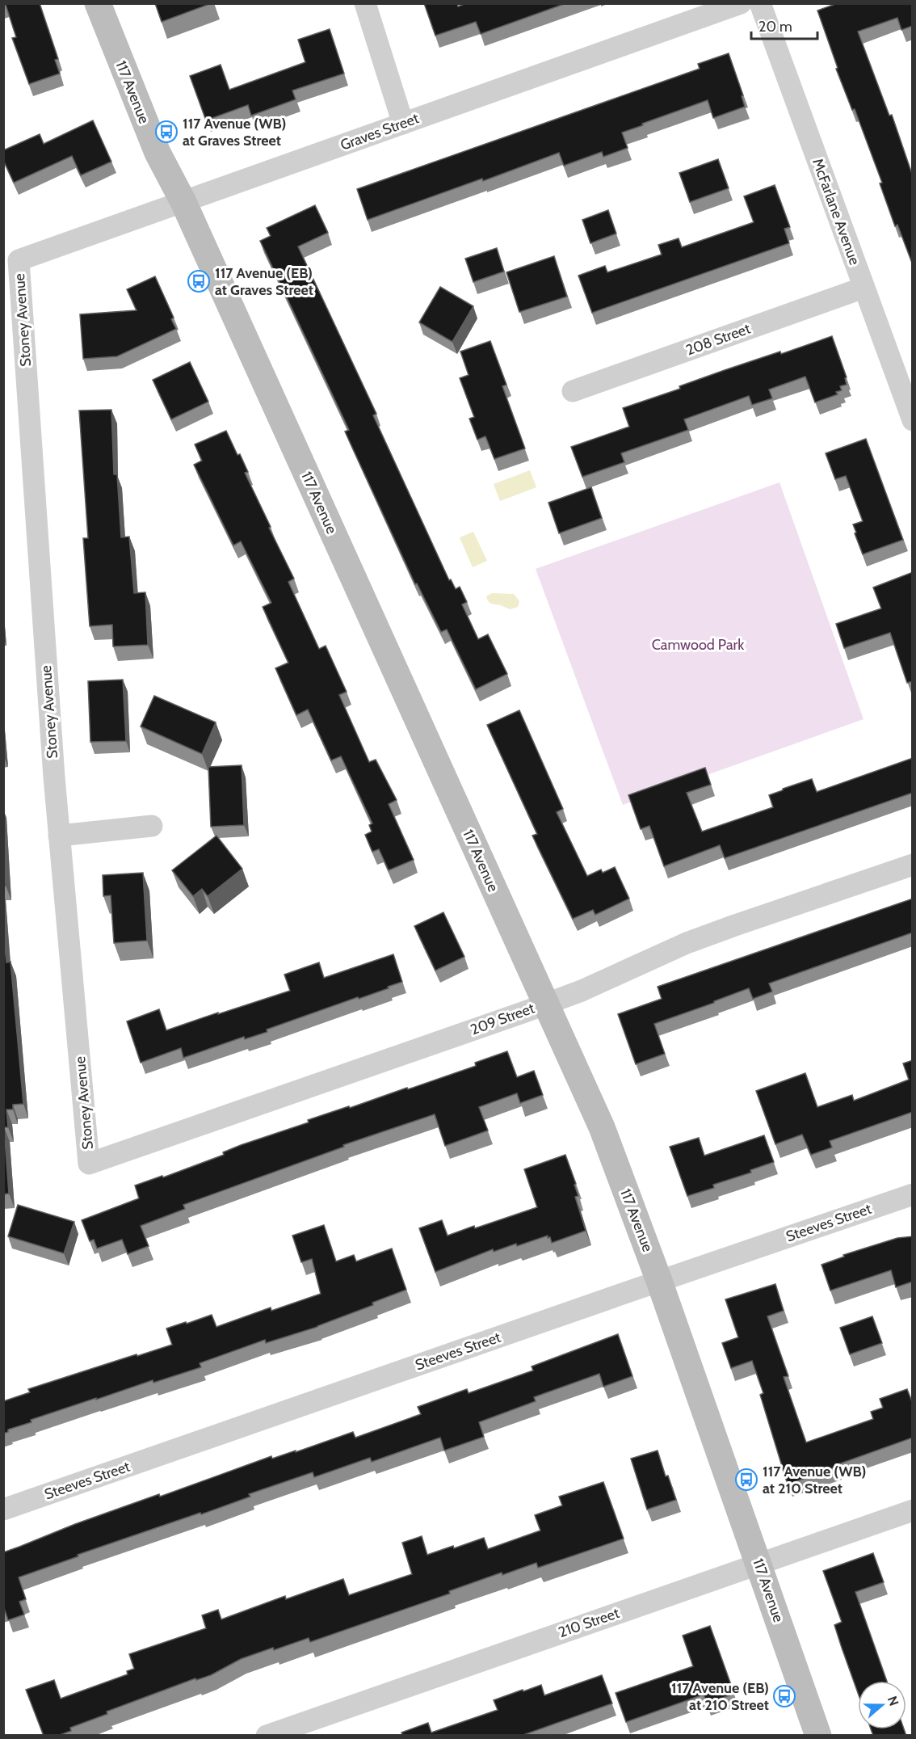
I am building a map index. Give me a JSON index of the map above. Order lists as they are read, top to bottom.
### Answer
{
  "streets": {
    "street": [
      "117 Avenue",
      "Graves Street",
      "McFarlane Avenue",
      "Stoney Avenue",
      "208 Street",
      "209 Street",
      "Steeves Street",
      "210 Street"
    ]
  },
  "crossings": [
    ["117 Avenue", "Graves Street"],
    ["117 Avenue", "209 Street"],
    ["117 Avenue", "Steeves Street"],
    ["117 Avenue", "210 Street"],
    ["Graves Street", "Stoney Avenue"],
    ["McFarlane Avenue", "208 Street"],
    ["Stoney Avenue", "209 Street"]
  ],
  "parks": ["Camwood Park"],
  "places": {
    "bus stop": [
      "117 Avenue (WB) at Graves Street",
      "117 Avenue (EB) at Graves Street",
      "117 Avenue (WB) at 210 Street",
      "117 Avenue (EB) at 210 Street"
    ]
  },
  "scale_bar": "20 m",
  "north": "right"
}
